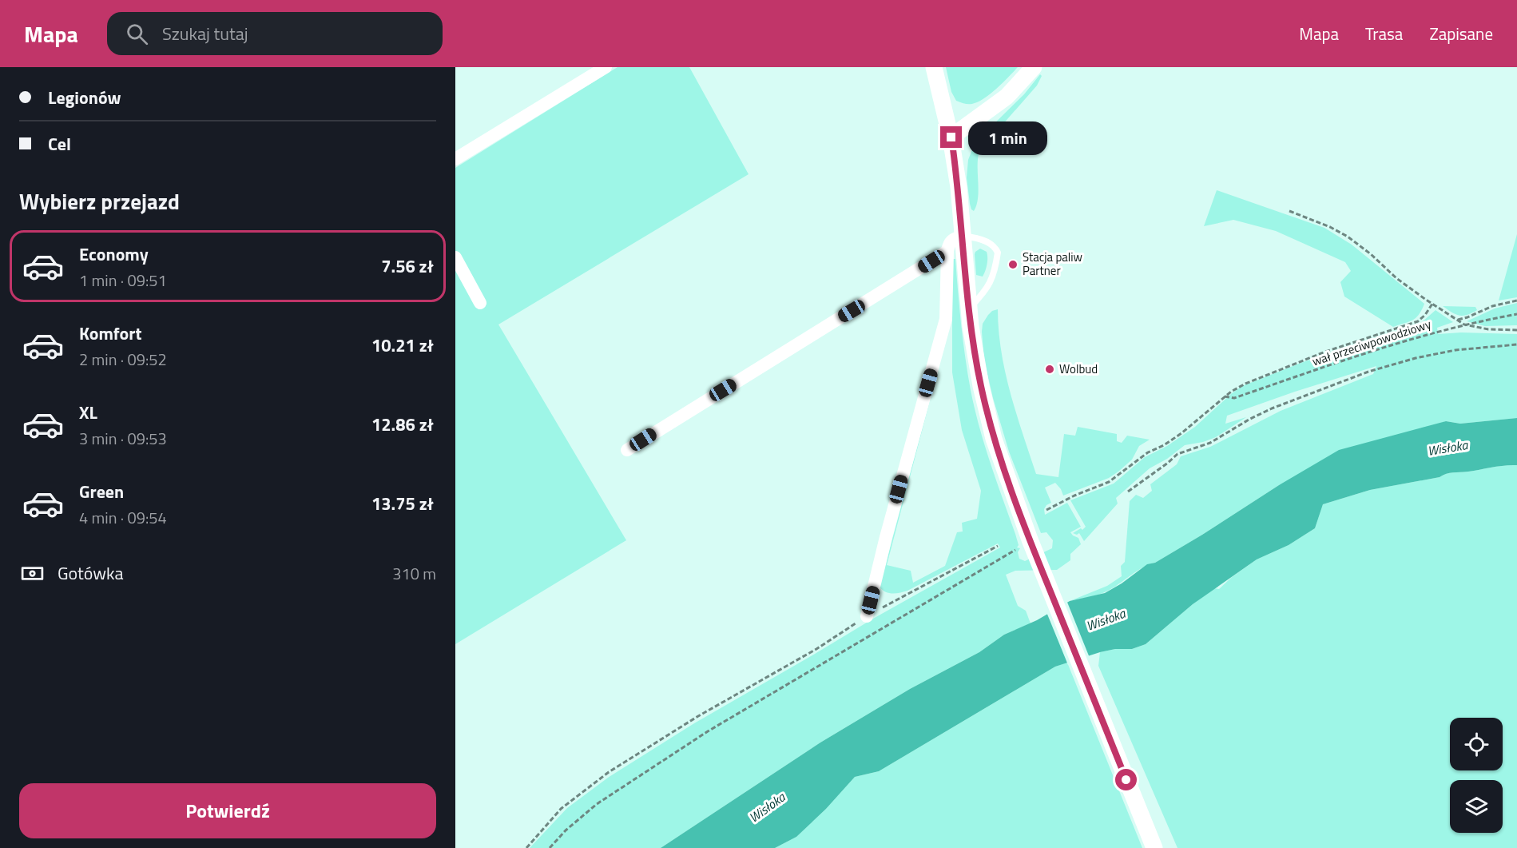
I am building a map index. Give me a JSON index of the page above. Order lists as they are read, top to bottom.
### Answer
{
  "streets": {
    "path": ["wał przeciwpowodziowy"]
  },
  "water": ["Wisłoka"],
  "places": ["Stacja paliw Partner", "Wolbud"],
  "page": {
    "header": "Mapa",
    "search": "Szukaj tutaj",
    "nav": ["Mapa", "Trasa", "Zapisane"],
    "banner": ["Legionów", "Cel"],
    "bubble": "1 min",
    "heading": "Wybierz przejazd",
    "list": [
      {
        "name": "Economy",
        "note": "1 min · 09:51",
        "value": "7.56 zł"
      },
      {
        "name": "Komfort",
        "note": "2 min · 09:52",
        "value": "10.21 zł"
      },
      {
        "name": "XL",
        "note": "3 min · 09:53",
        "value": "12.86 zł"
      },
      {
        "name": "Green",
        "note": "4 min · 09:54",
        "value": "13.75 zł"
      }
    ],
    "pay": ["Gotówka", "310 m"],
    "buttons": "Potwierdź"
  }
}
